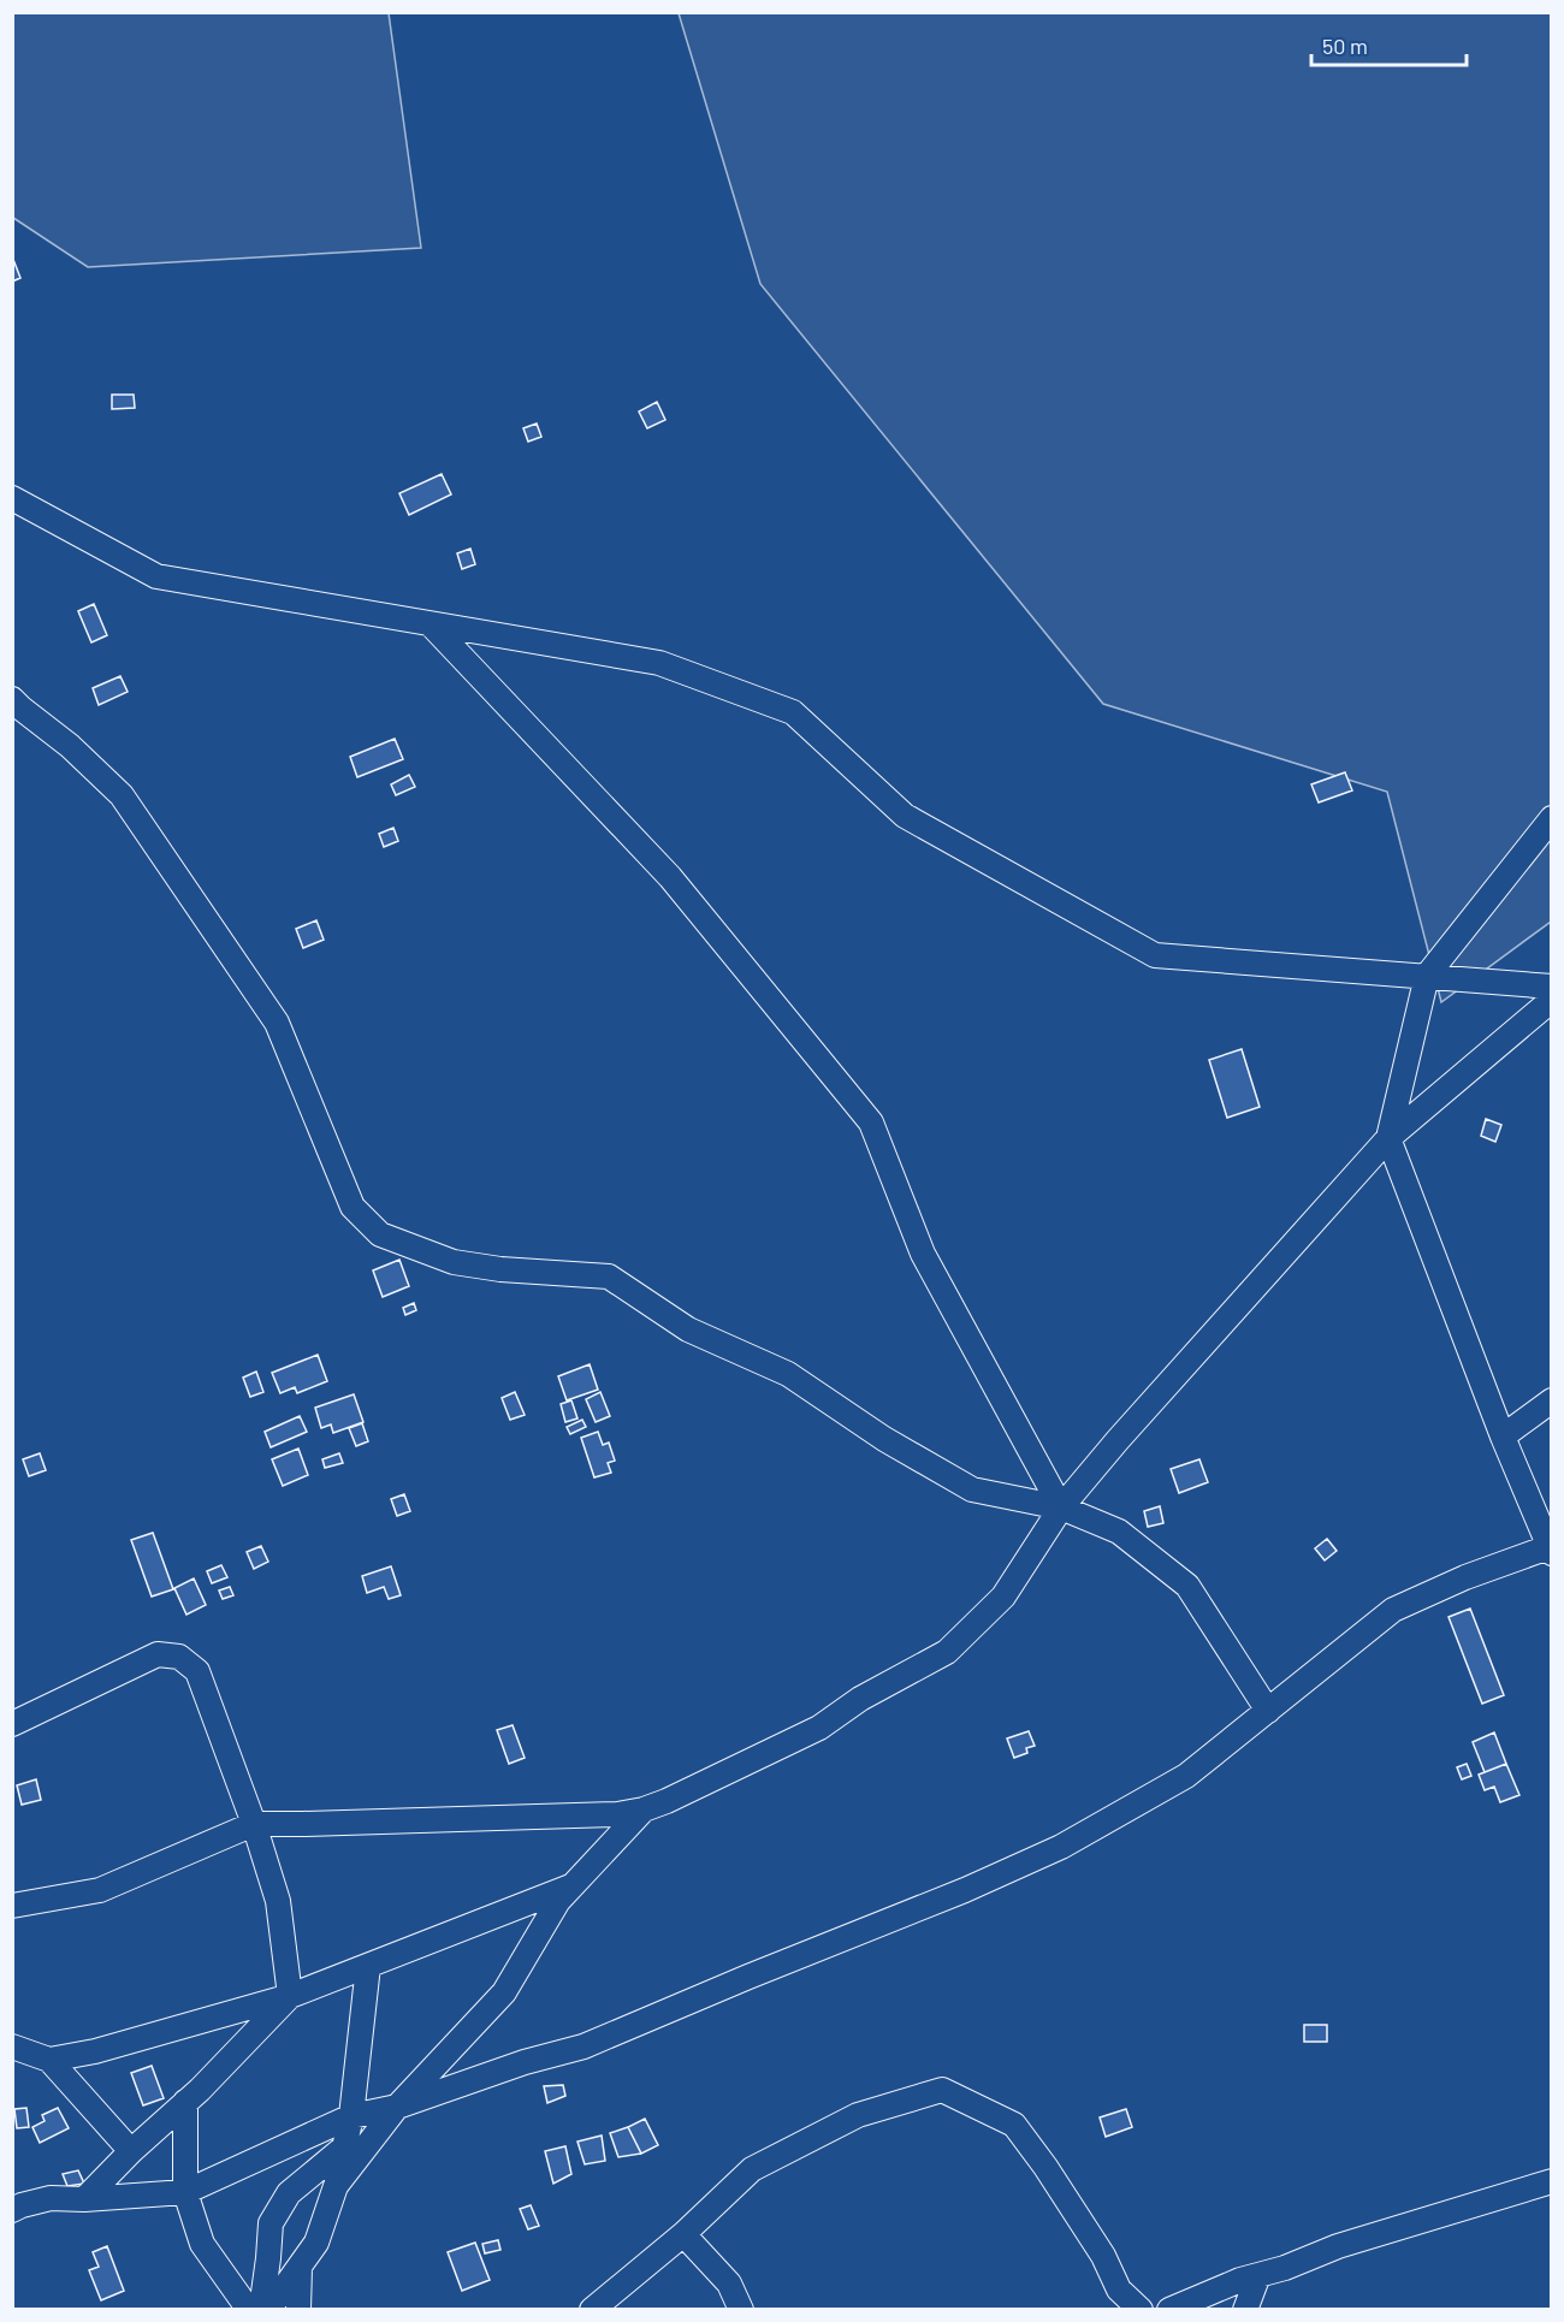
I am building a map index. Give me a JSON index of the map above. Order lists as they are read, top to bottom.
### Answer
{
  "scale_bar": "50 m"
}
